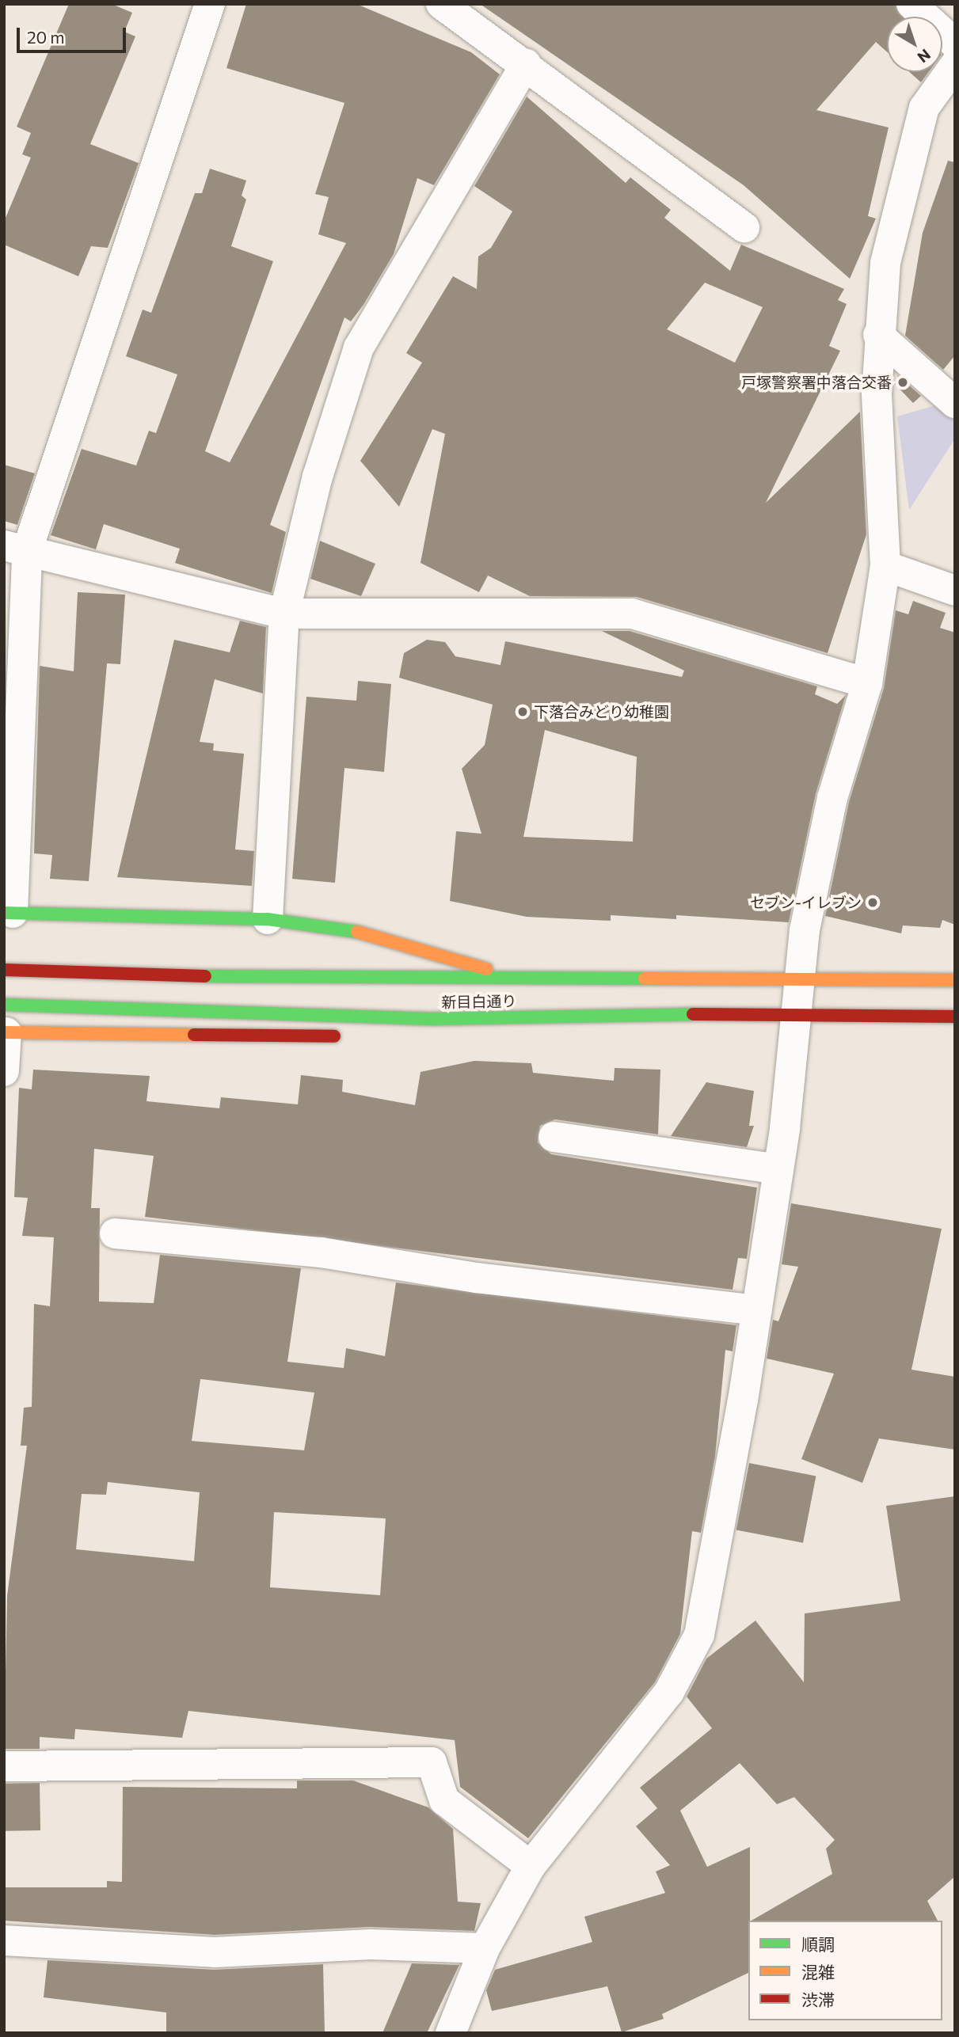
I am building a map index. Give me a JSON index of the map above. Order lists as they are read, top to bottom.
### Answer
{
  "streets": {
    "main road": ["新目白通り"]
  },
  "places": ["戸塚警察署中落合交番", "下落合みどり幼稚園", "セブン-イレブン"],
  "legend": ["順調", "混雑", "渋滞"],
  "scale_bar": "20 m",
  "north": "bottom right"
}
